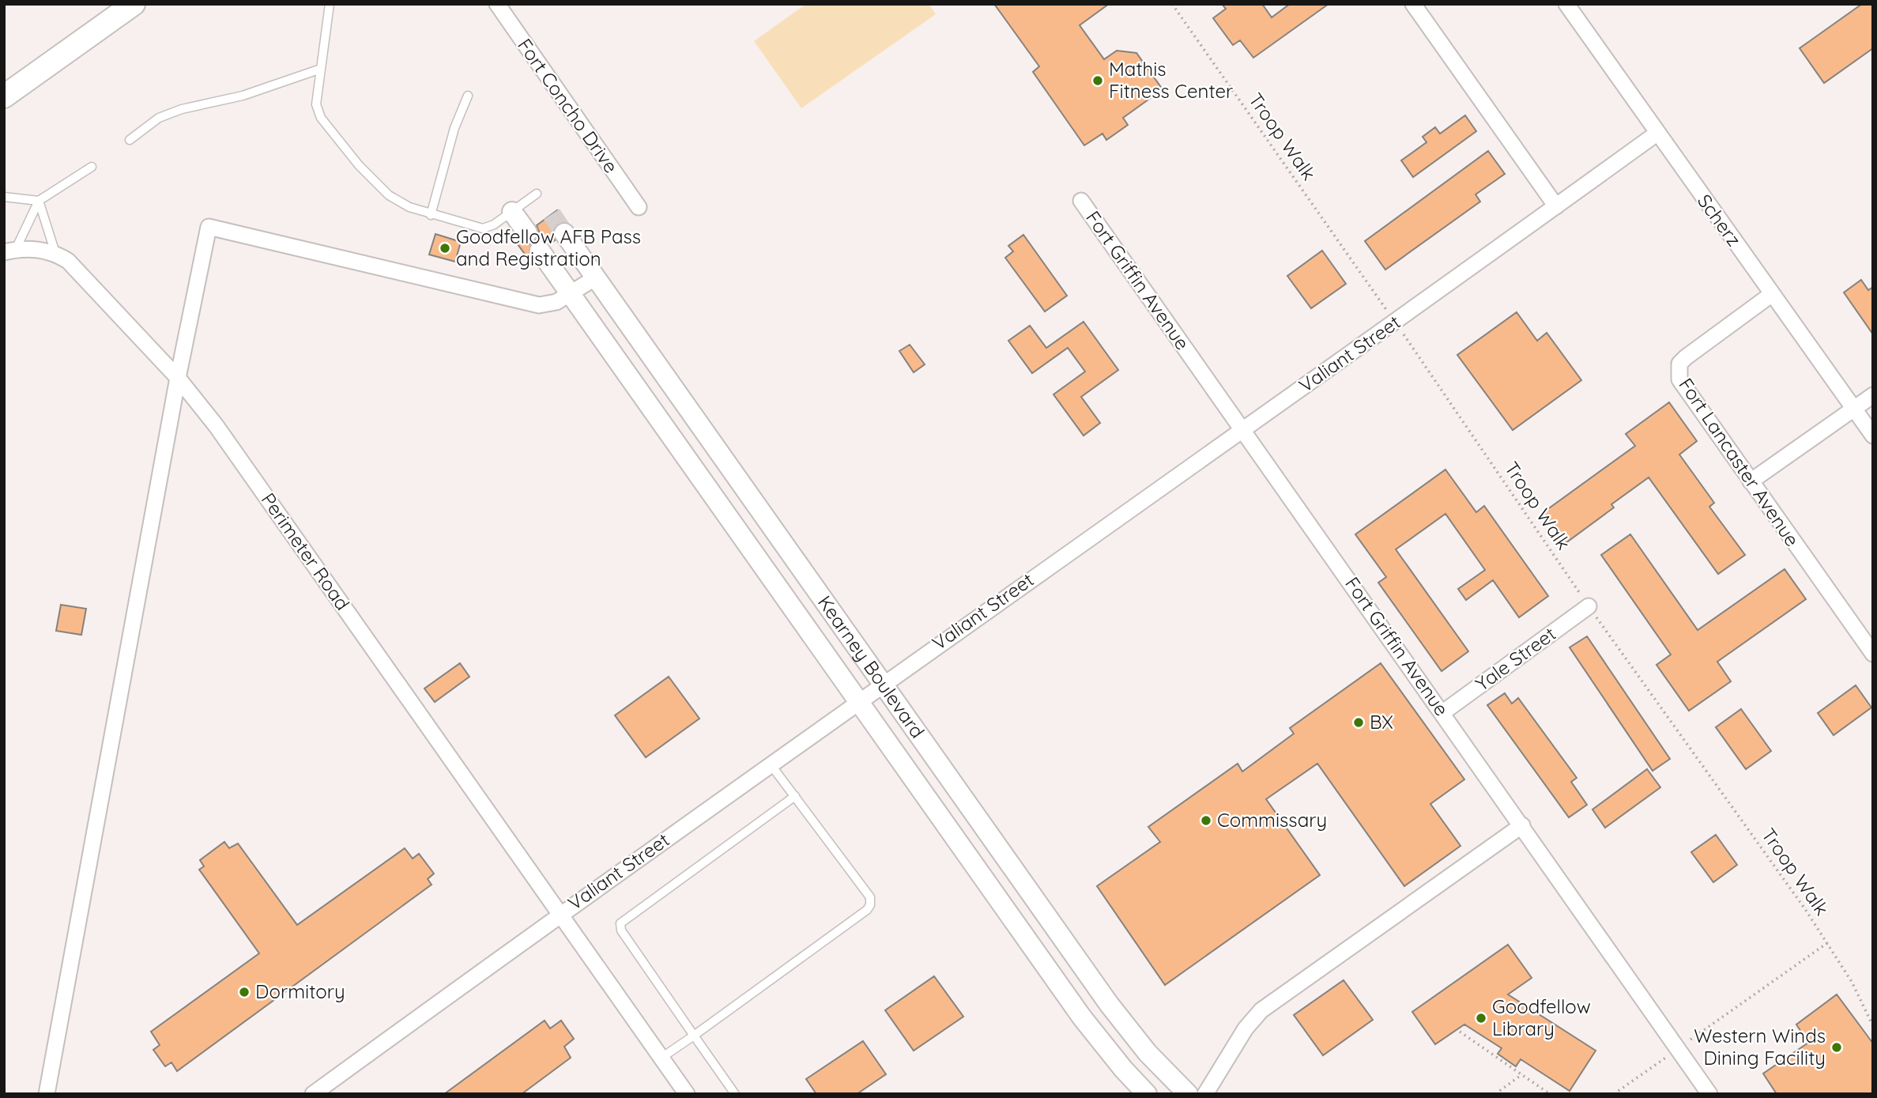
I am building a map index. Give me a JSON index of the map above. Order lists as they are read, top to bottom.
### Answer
{
  "streets": {
    "street": [
      "Fort Concho Drive",
      "Scherz",
      "Fort Griffin Avenue",
      "Valiant Street",
      "Fort Lancaster Avenue",
      "Perimeter Road",
      "Yale Street",
      "Kearney Boulevard"
    ],
    "path": ["Troop Walk"]
  },
  "crossings": [
    ["Troop Walk", "Valiant Street"],
    ["Troop Walk", "Yale Street"],
    ["Scherz", "Valiant Street"],
    ["Scherz", "Fort Lancaster Avenue"],
    ["Fort Griffin Avenue", "Valiant Street"],
    ["Fort Griffin Avenue", "Yale Street"],
    ["Valiant Street", "Perimeter Road"],
    ["Valiant Street", "Kearney Boulevard"]
  ],
  "places": [
    "Mathis Fitness Center",
    "Goodfellow AFB Pass and Registration",
    "BX",
    "Commissary",
    "Dormitory",
    "Goodfellow Library",
    "Western Winds Dining Facility"
  ]
}
